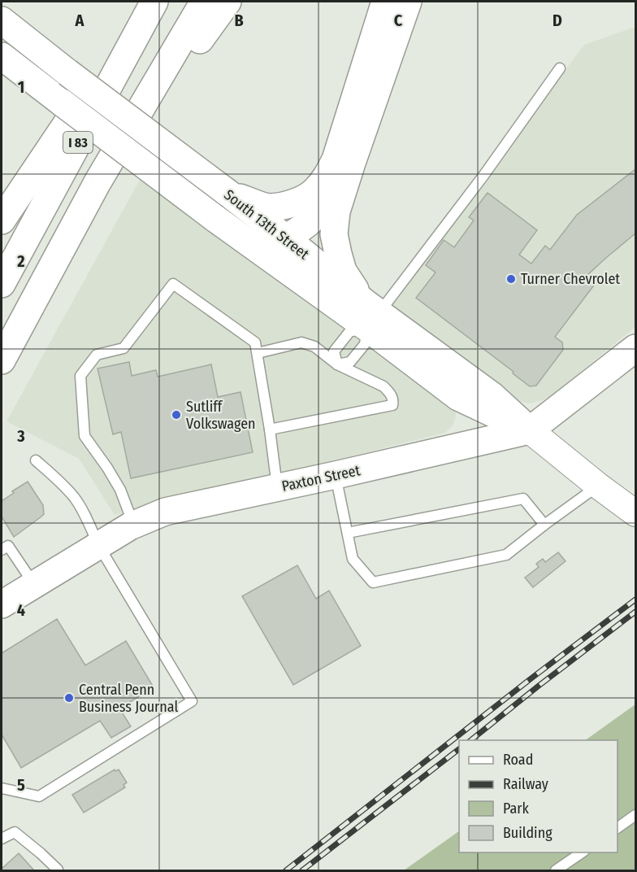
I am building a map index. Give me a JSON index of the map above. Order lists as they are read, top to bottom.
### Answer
{
  "streets": {
    "main road": ["I 83", "South 13th Street", "Paxton Street"]
  },
  "crossings": [
    ["South 13th Street", "Paxton Street"]
  ],
  "places": ["Turner Chevrolet", "Sutliff Volkswagen", "Central Penn Business Journal"],
  "legend": [
    "Road",
    "Railway",
    "Park",
    "Building"
  ],
  "grid": {
    "columns": [
      "A",
      "B",
      "C",
      "D"
    ],
    "rows": [
      "1",
      "2",
      "3",
      "4",
      "5"
    ]
  }
}
